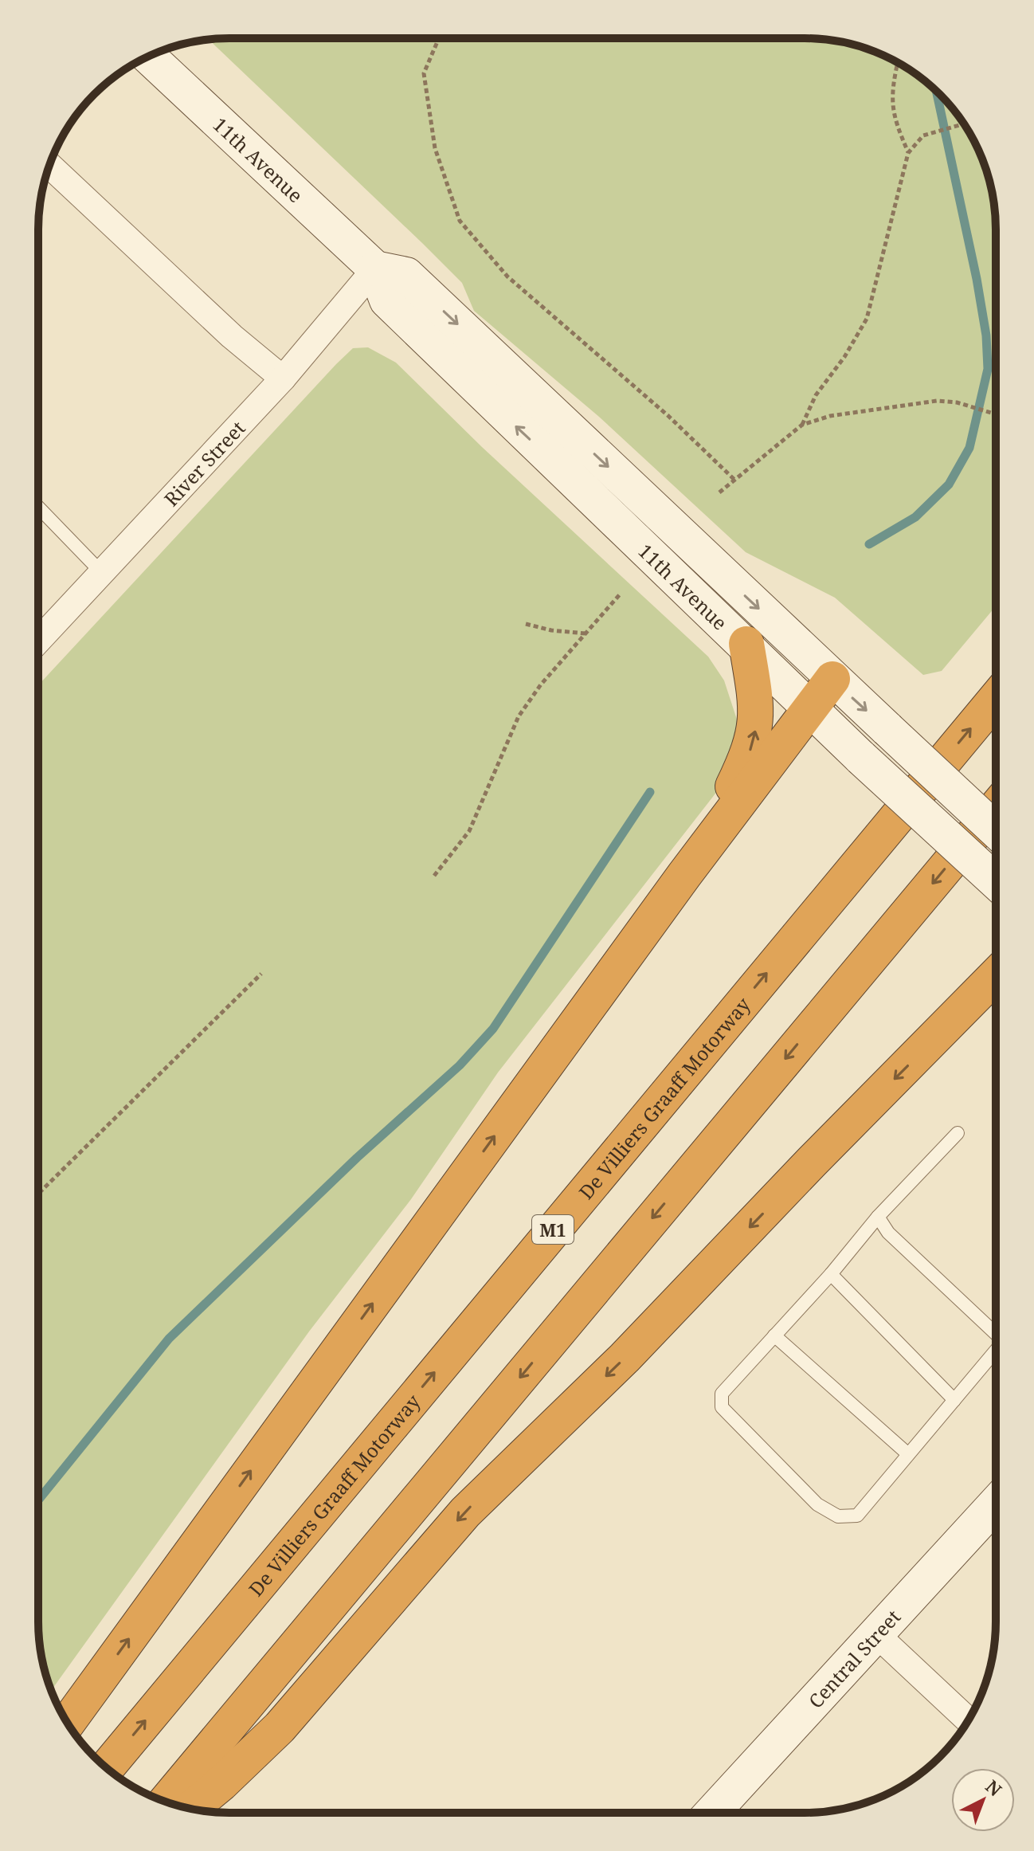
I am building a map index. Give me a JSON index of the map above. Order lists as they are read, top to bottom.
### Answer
{
  "streets": {
    "highway": ["De Villiers Graaff Motorway", "M1"],
    "main road": ["11th Avenue", "Central Street"],
    "street": ["River Street"]
  },
  "crossings": [
    ["11th Avenue", "River Street"]
  ],
  "north": "top right"
}
